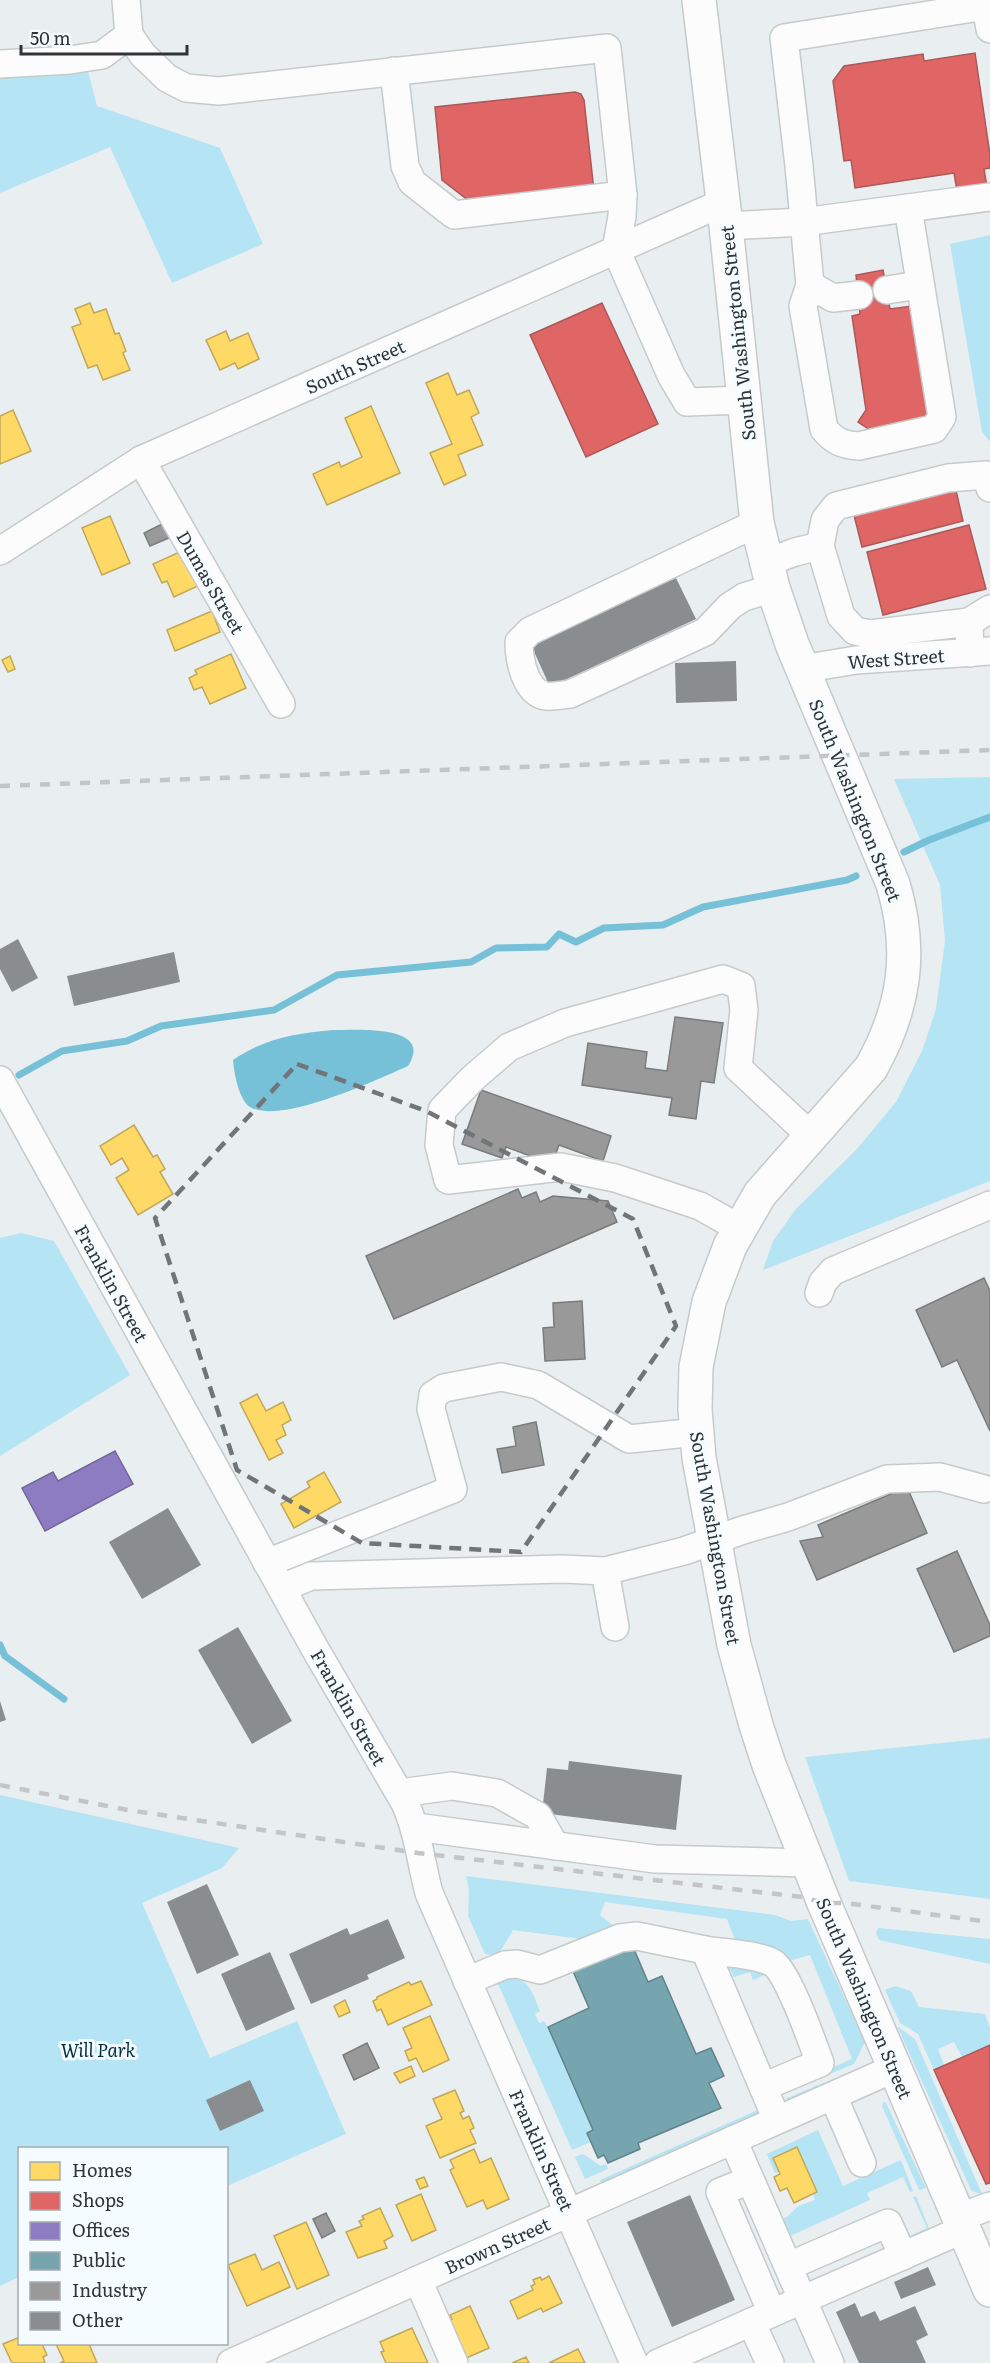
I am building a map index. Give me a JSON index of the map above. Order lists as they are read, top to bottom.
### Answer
{
  "streets": {
    "main road": ["South Washington Street"],
    "street": [
      "South Street",
      "Dumas Street",
      "West Street",
      "Franklin Street",
      "Brown Street"
    ]
  },
  "crossings": [
    ["South Washington Street", "South Street"],
    ["South Washington Street", "West Street"],
    ["South Washington Street", "Brown Street"],
    ["South Street", "Dumas Street"],
    ["Franklin Street", "Brown Street"]
  ],
  "parks": ["Will Park"],
  "legend": [
    "Homes",
    "Shops",
    "Offices",
    "Public",
    "Industry",
    "Other"
  ],
  "scale_bar": "50 m"
}
